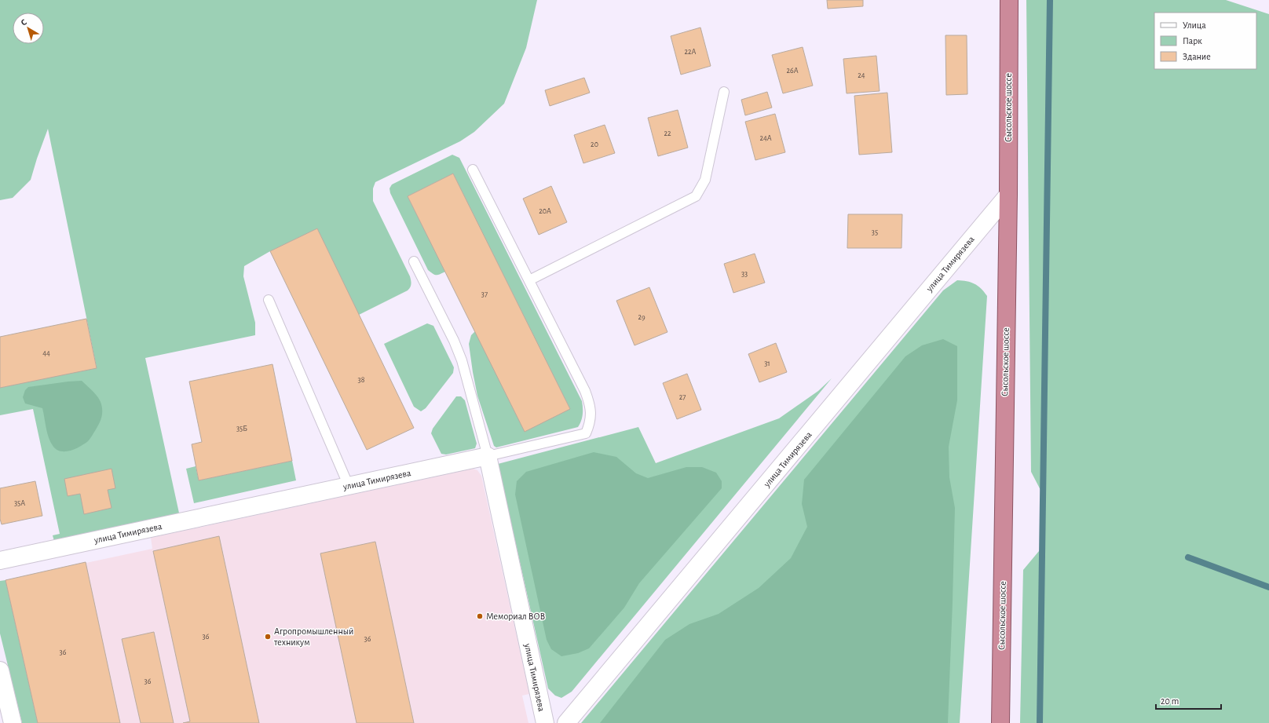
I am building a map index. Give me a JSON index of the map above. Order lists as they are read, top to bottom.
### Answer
{
  "streets": {
    "highway": ["Сысольское шоссе"],
    "street": ["улица Тимирязева"]
  },
  "crossings": [
    ["Сысольское шоссе", "улица Тимирязева"]
  ],
  "places": ["Мемориал ВОВ", "Агропромышленный техникум"],
  "house_numbers": [
    "22А",
    "26А",
    "24",
    "22",
    "24А",
    "20",
    "20А",
    "35",
    "33",
    "37",
    "29",
    "44",
    "31",
    "38",
    "27",
    "35Б",
    "35А",
    "36",
    "36",
    "36",
    "36"
  ],
  "legend": ["Улица", "Парк", "Здание"],
  "scale_bar": "20 m",
  "north": "top left"
}
